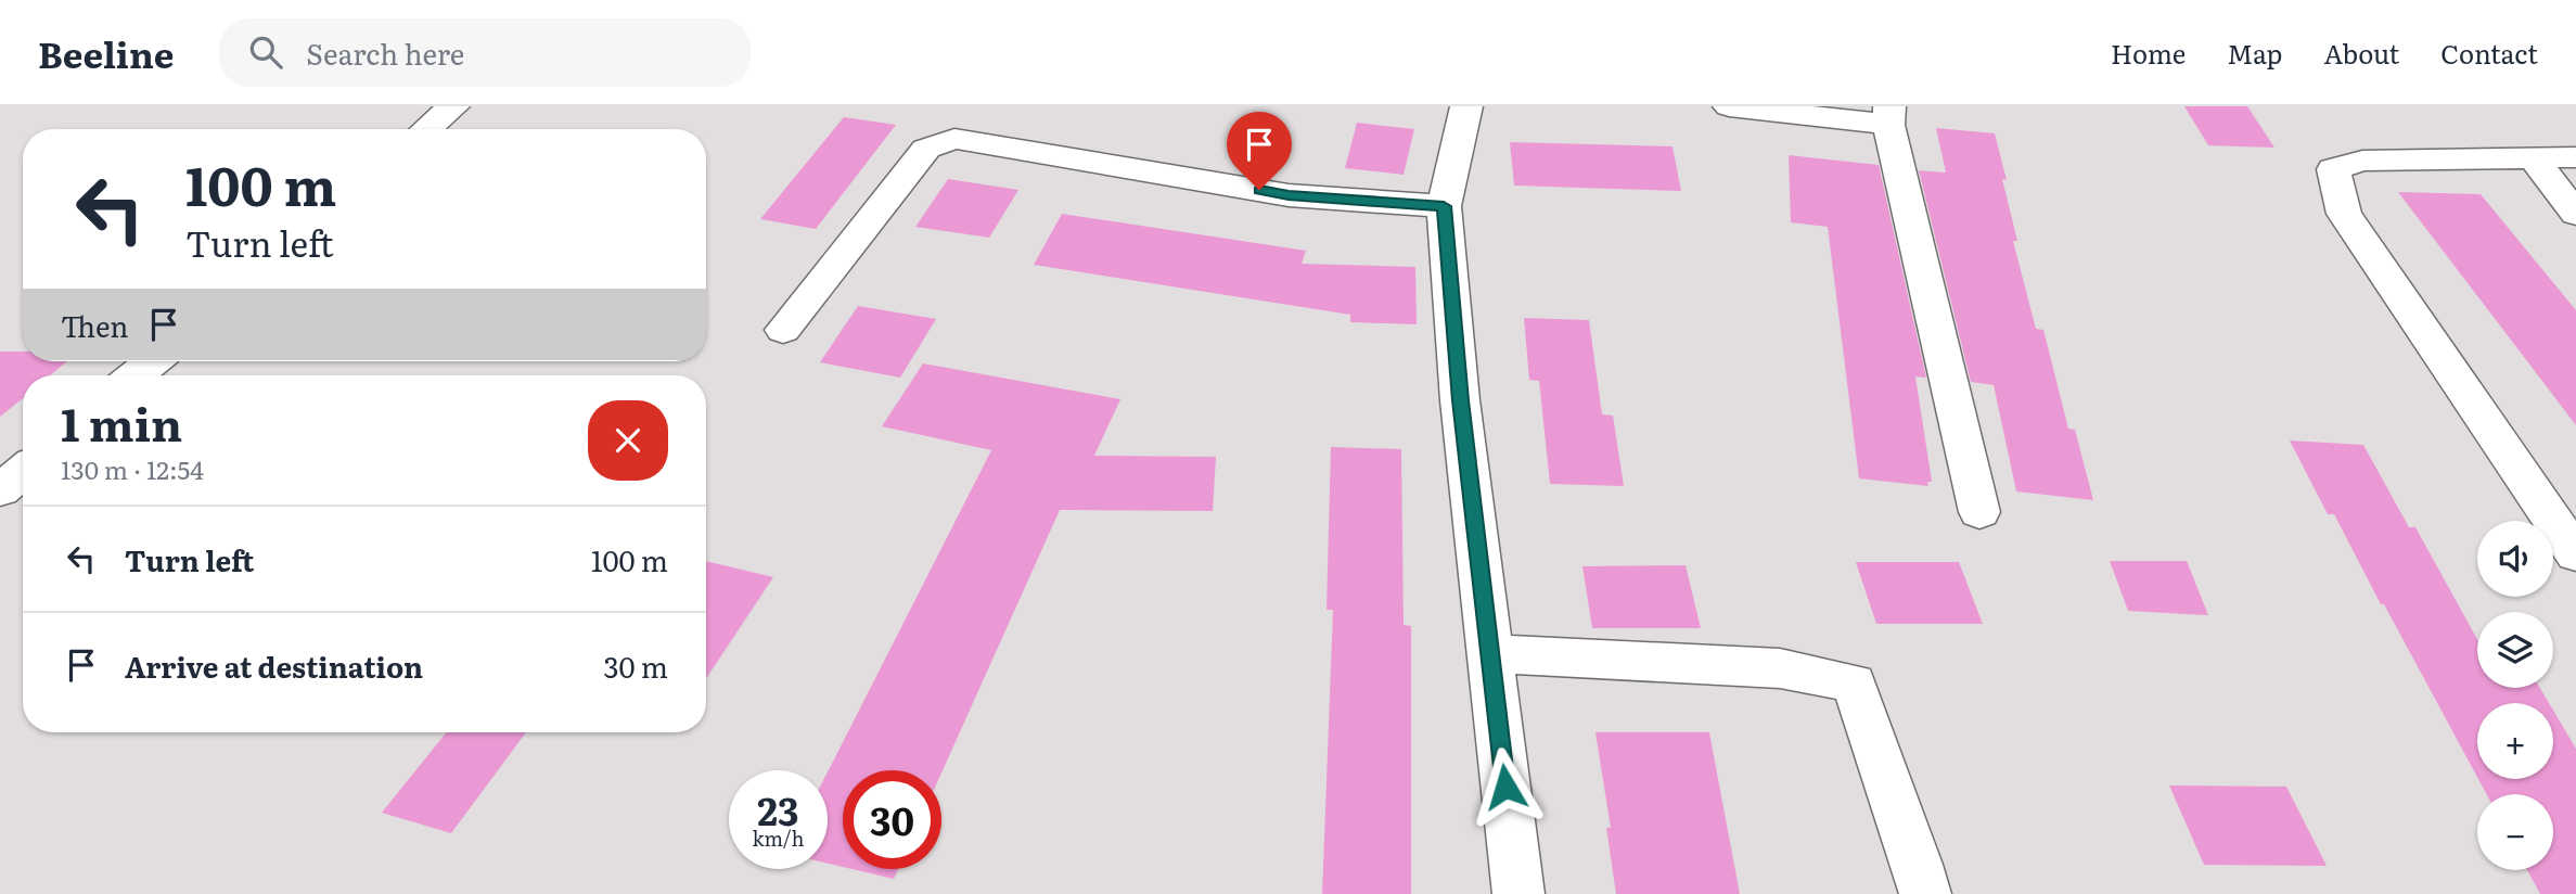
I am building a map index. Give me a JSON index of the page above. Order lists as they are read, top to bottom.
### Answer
{
  "page": {
    "header": "Beeline",
    "search": "Search here",
    "nav": [
      "Home",
      "Map",
      "About",
      "Contact"
    ],
    "turn": ["100 m", "Turn left"],
    "then": "Then",
    "heading": ["1 min", "130 m · 12:54"],
    "list": [
      {
        "name": "Turn left",
        "value": "100 m"
      },
      {
        "name": "Arrive at destination",
        "value": "30 m"
      }
    ],
    "map_buttons": ["+", "−"],
    "speed": "23 km/h",
    "limit": "30"
  }
}
